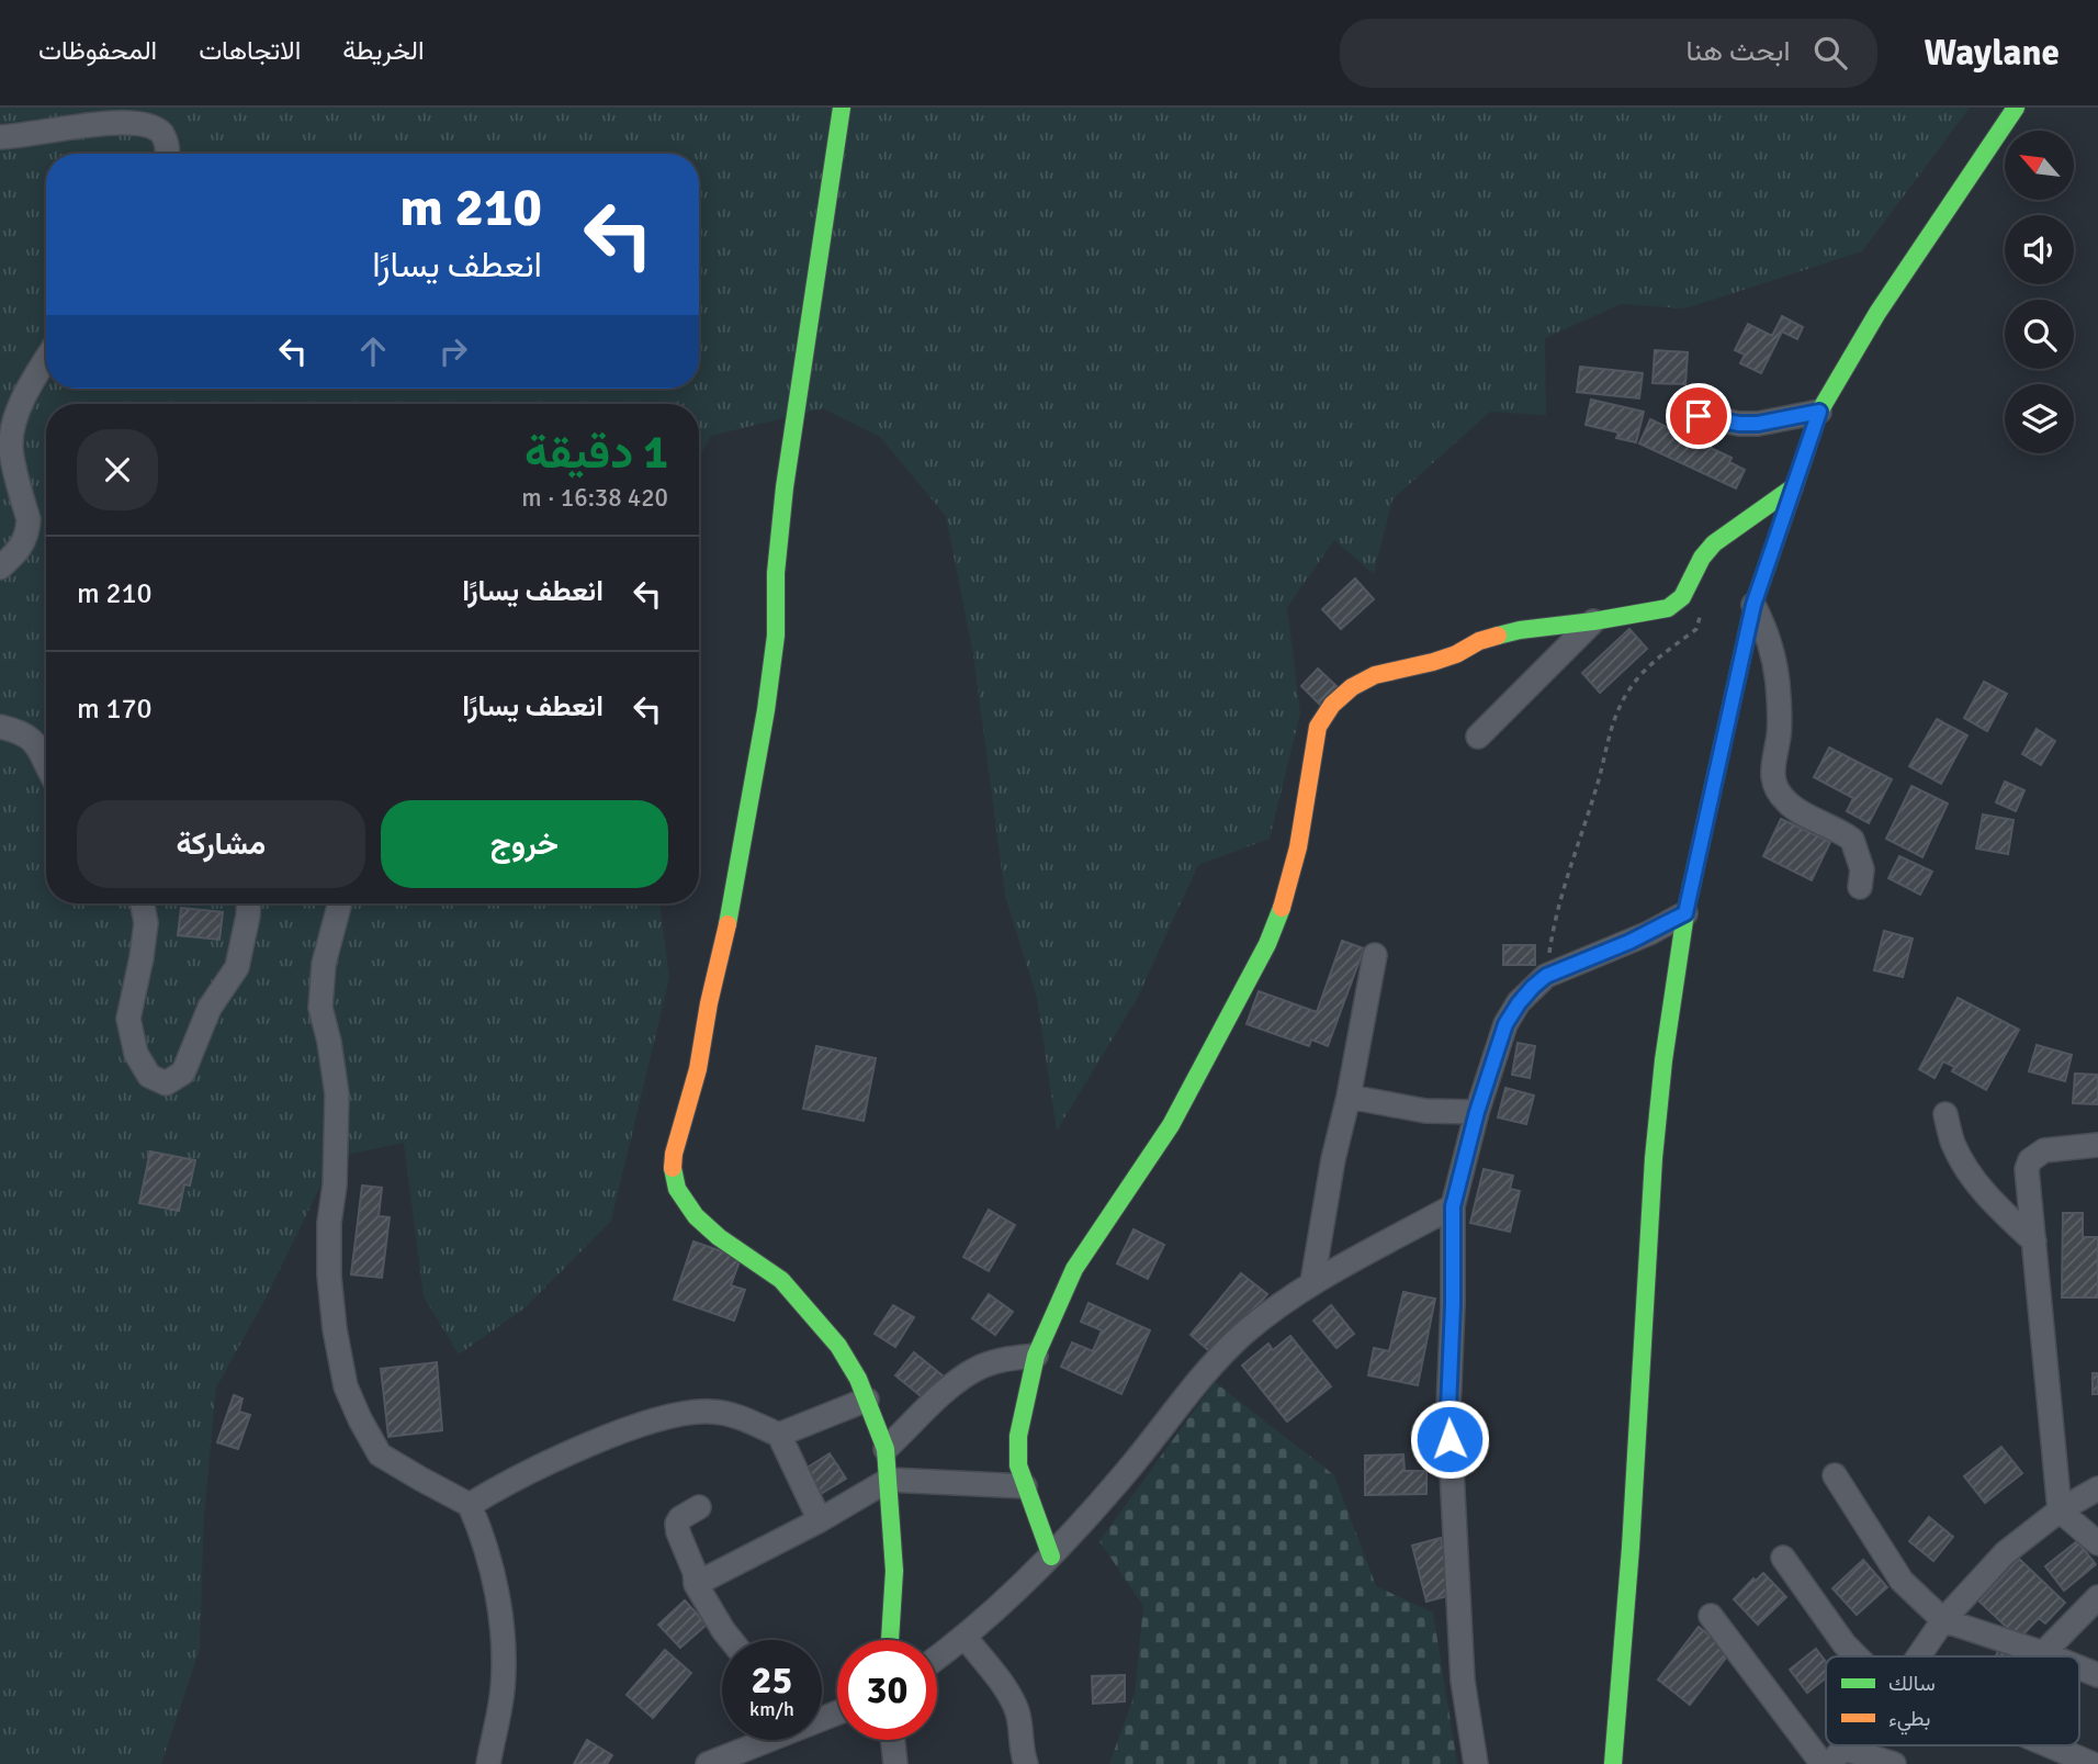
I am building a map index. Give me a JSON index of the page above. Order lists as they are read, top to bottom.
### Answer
{
  "legend": ["سالك", "بطيء"],
  "north": "top left",
  "page": {
    "header": "Waylane",
    "search": "ابحث هنا",
    "nav": ["الخريطة", "الاتجاهات", "المحفوظات"],
    "turn": ["210 m", "انعطف يسارًا"],
    "heading": ["1 دقيقة", "420 m · 16:38"],
    "list": [
      {
        "name": "انعطف يسارًا",
        "value": "210 m"
      },
      {
        "name": "انعطف يسارًا",
        "value": "170 m"
      }
    ],
    "buttons": ["خروج", "مشاركة"],
    "speed": "25 km/h",
    "limit": "30"
  }
}
